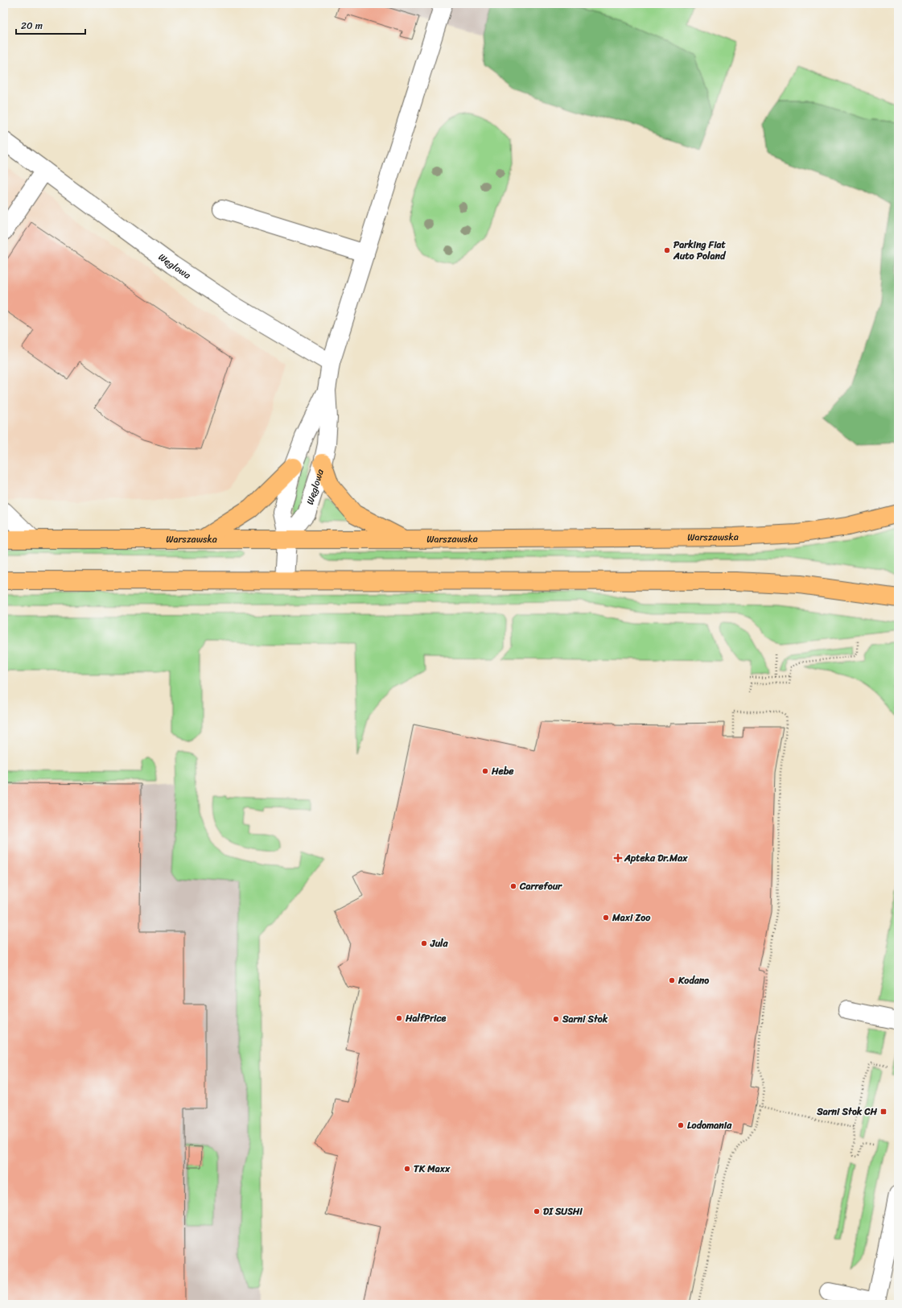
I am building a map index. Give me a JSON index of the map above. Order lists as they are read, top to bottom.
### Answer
{
  "streets": {
    "main road": ["Warszawska"],
    "street": ["Węglowa"]
  },
  "crossings": [
    ["Węglowa", "Warszawska"]
  ],
  "places": {
    "other": [
      "Parking Fiat Auto Poland",
      "Hebe",
      "Carrefour",
      "Maxi Zoo",
      "Jula",
      "Kodano",
      "HalfPrice",
      "Sarni Stok",
      "Lodomania",
      "TK Maxx",
      "DI SUSHI"
    ],
    "health": ["Apteka Dr.Max"],
    "transit": ["Sarni Stok CH"]
  },
  "scale_bar": "20 m"
}
